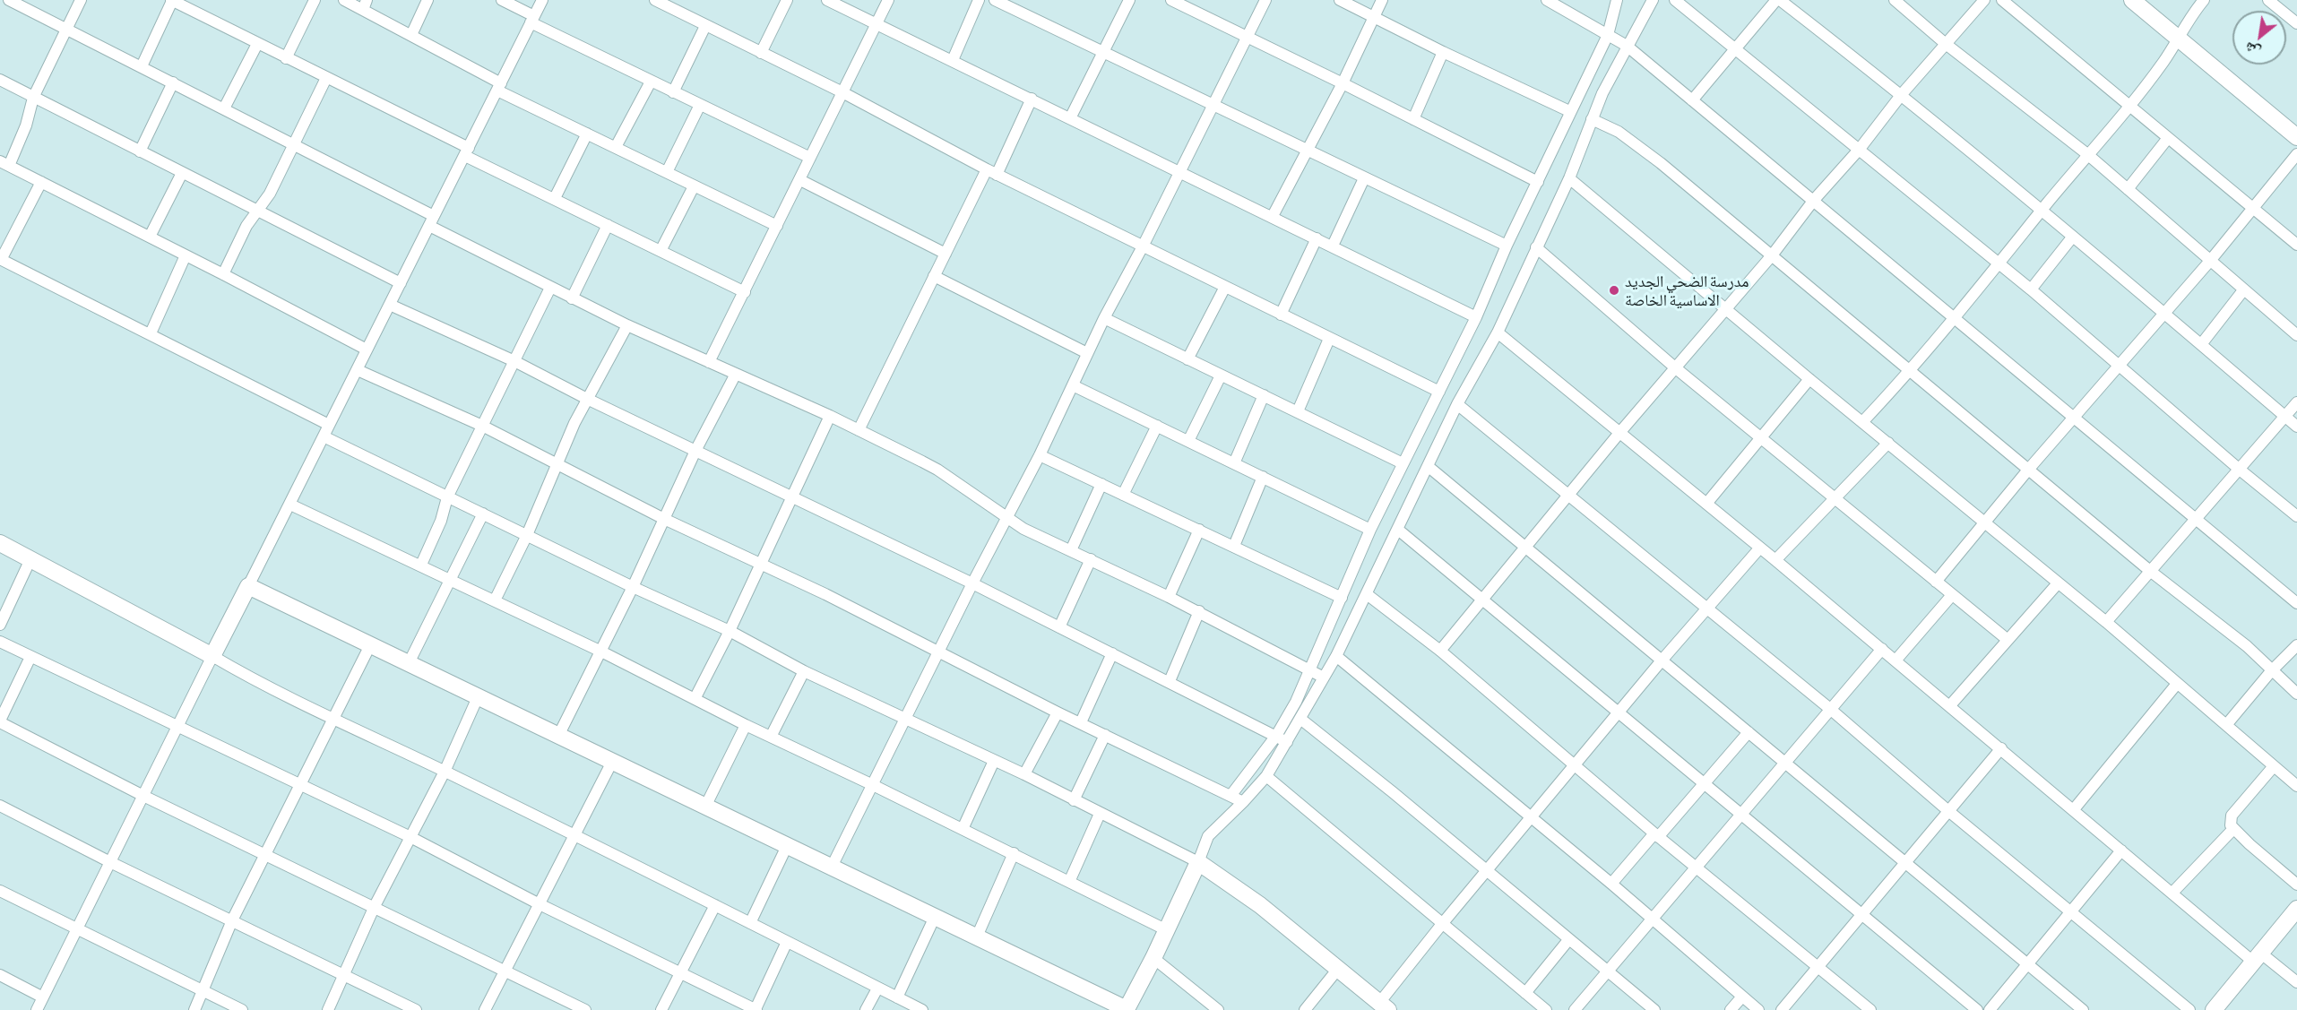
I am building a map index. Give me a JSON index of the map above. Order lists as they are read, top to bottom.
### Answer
{
  "places": ["مدرسة الضحي الجديد الاساسية الخاصة"],
  "north": "bottom left"
}
